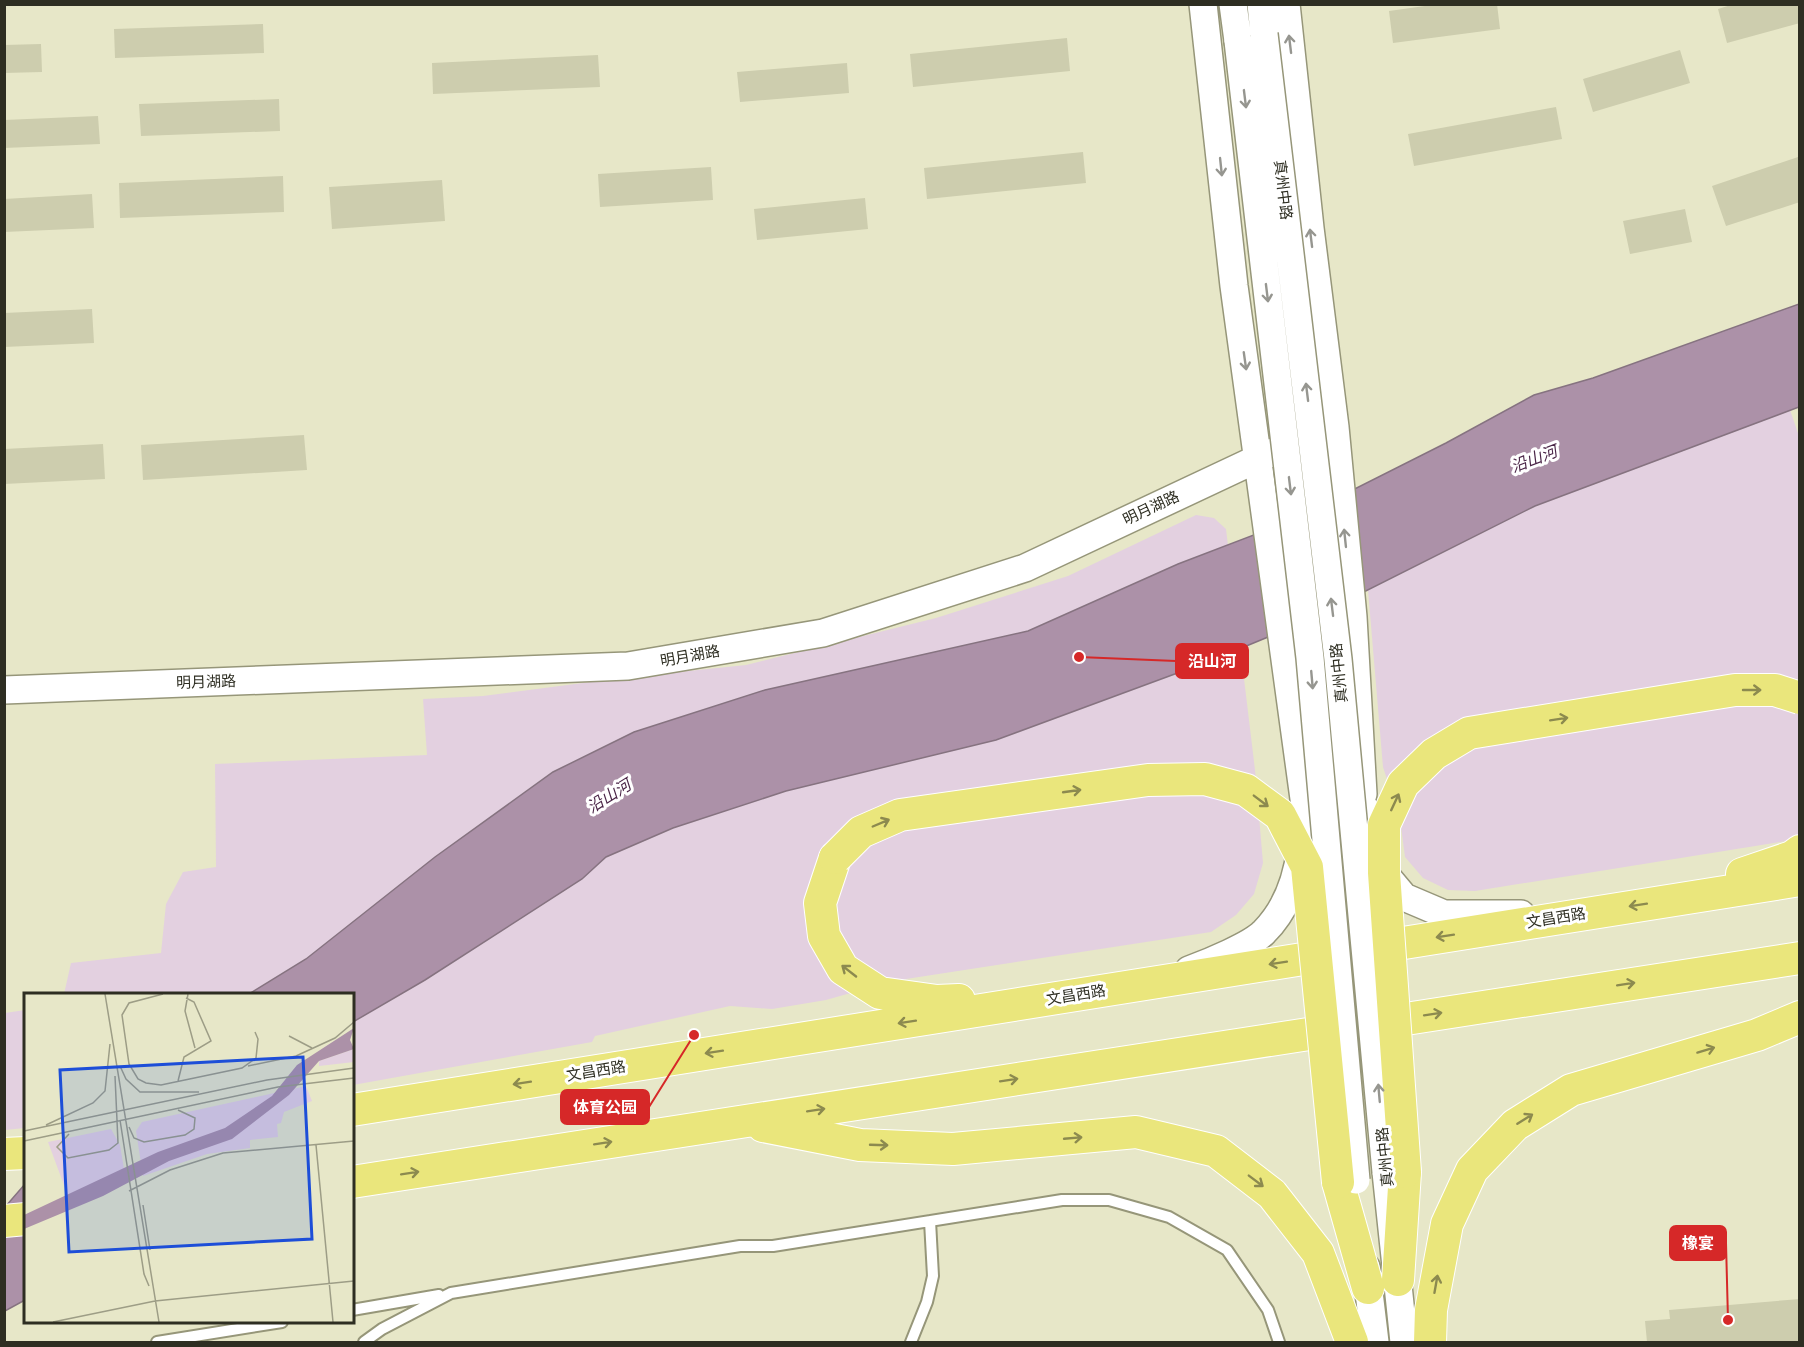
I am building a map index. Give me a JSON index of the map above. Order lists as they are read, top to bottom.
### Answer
{
  "streets": {
    "main road": ["文昌西路"],
    "street": ["真州中路", "明月湖路"]
  },
  "crossings": [
    ["真州中路", "明月湖路"],
    ["真州中路", "文昌西路"]
  ],
  "water": ["沿山河"],
  "places": ["沿山河", "体育公园", "橡宴"]
}
